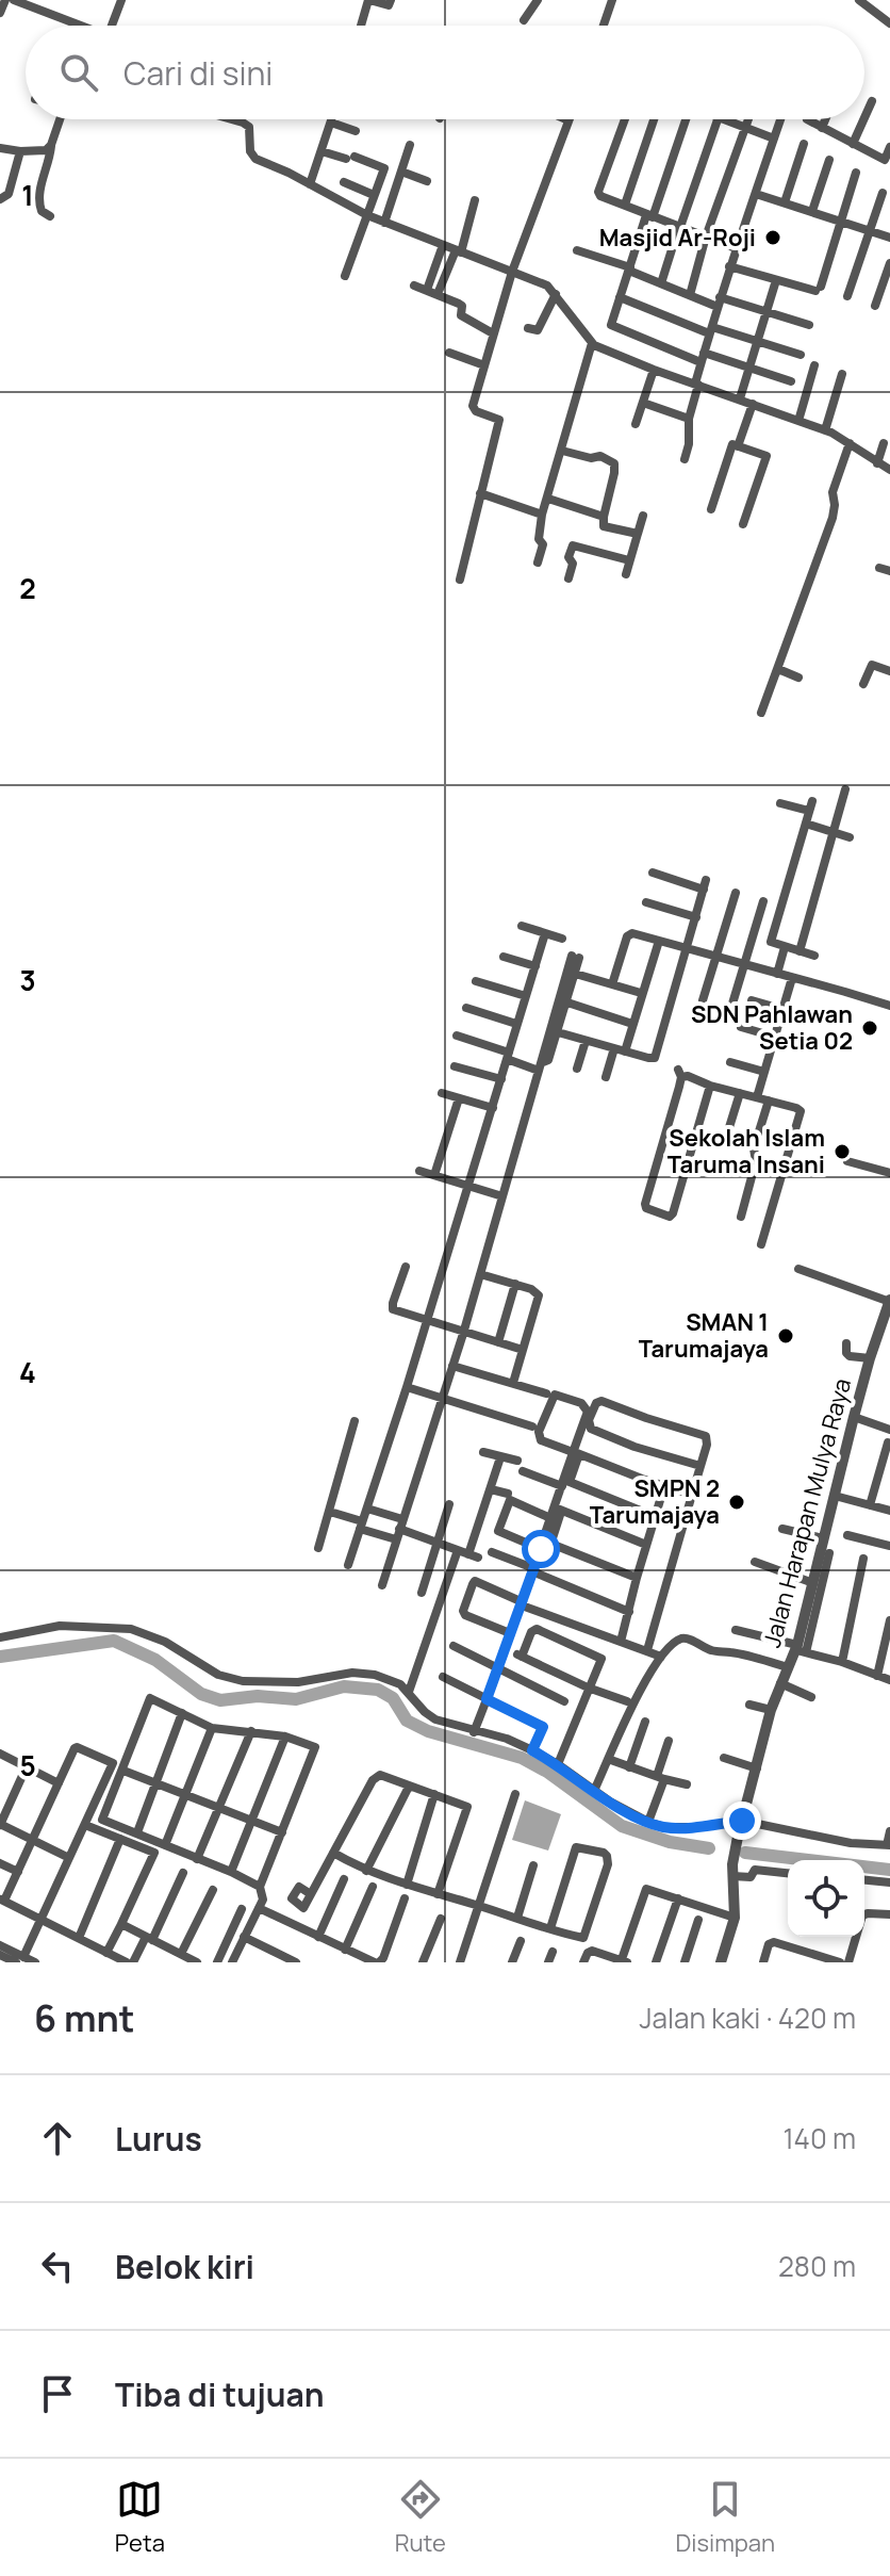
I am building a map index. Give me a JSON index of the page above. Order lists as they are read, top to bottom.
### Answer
{
  "streets": {
    "street": ["Jalan Harapan Mulya Raya"]
  },
  "places": [
    "Masjid Ar-Roji",
    "SDN Pahlawan Setia 02",
    "Sekolah Islam Taruma Insani",
    "SMAN 1 Tarumajaya",
    "SMPN 2 Tarumajaya"
  ],
  "page": {
    "search": "Cari di sini",
    "heading": ["6 mnt", "Jalan kaki · 420 m"],
    "list": [
      ["Lurus", "140 m"],
      ["Belok kiri", "280 m"],
      "Tiba di tujuan"
    ],
    "nav": ["Peta", "Rute", "Disimpan"]
  },
  "grid": {
    "rows": [
      "1",
      "2",
      "3",
      "4",
      "5"
    ]
  }
}
